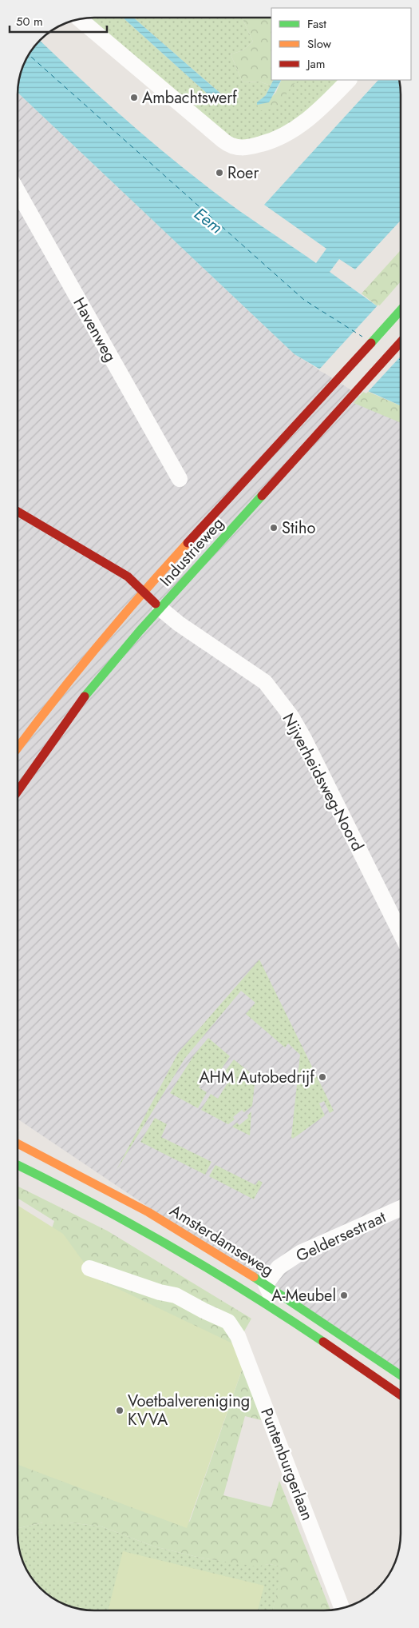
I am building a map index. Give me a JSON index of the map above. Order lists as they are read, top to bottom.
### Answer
{
  "streets": {
    "main road": ["Industrieweg", "Nijverheidsweg-Noord", "Amsterdamseweg"],
    "street": ["Havenweg", "Geldersestraat", "Puntenburgerlaan"]
  },
  "crossings": [
    ["Industrieweg", "Nijverheidsweg-Noord"],
    ["Geldersestraat", "Amsterdamseweg"]
  ],
  "water": ["Eem"],
  "places": [
    "Ambachtswerf",
    "Roer",
    "Stiho",
    "AHM Autobedrijf",
    "A-Meubel",
    "Voetbalvereniging KVVA"
  ],
  "legend": ["Fast", "Slow", "Jam"],
  "scale_bar": "50 m"
}
